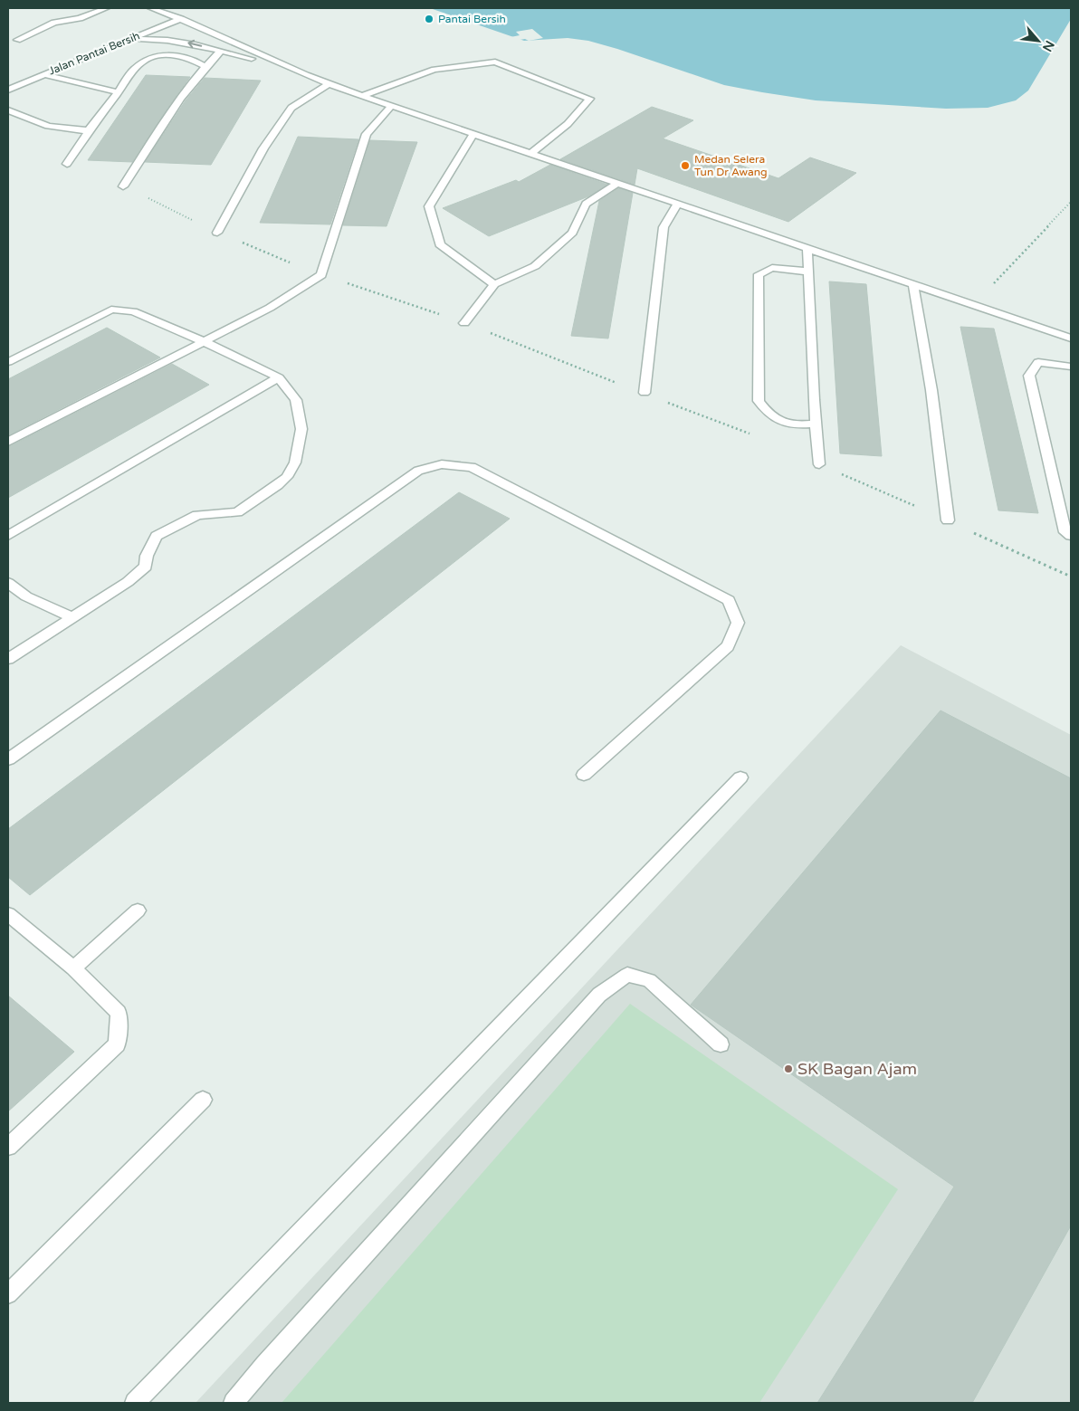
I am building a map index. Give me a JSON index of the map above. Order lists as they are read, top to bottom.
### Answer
{
  "streets": {
    "street": ["Jalan Pantai Bersih"]
  },
  "places": ["Pantai Bersih", "Medan Selera Tun Dr Awang", "SK Bagan Ajam"],
  "north": "bottom right"
}
